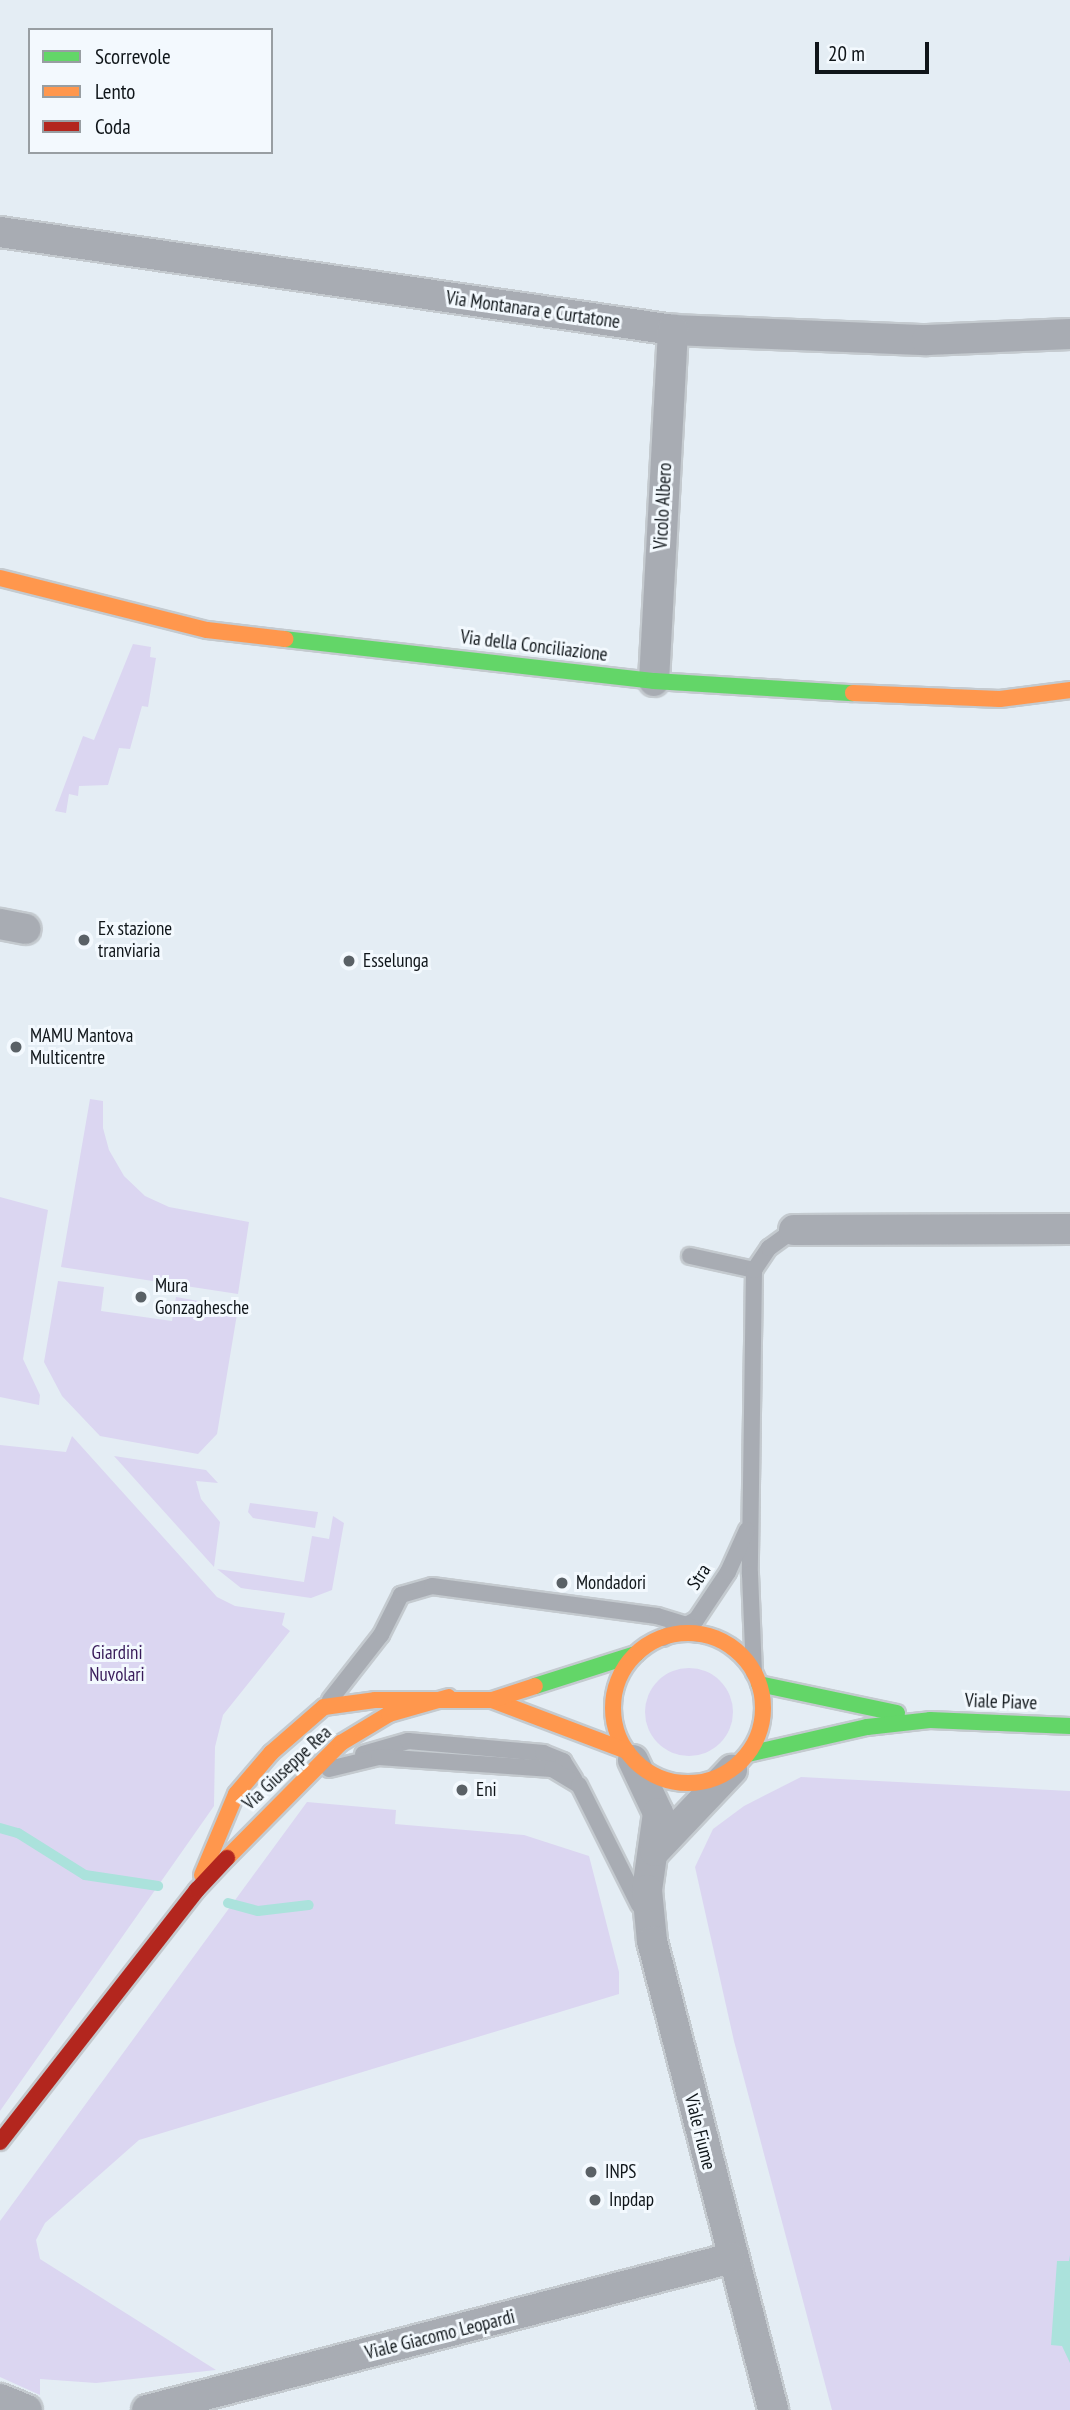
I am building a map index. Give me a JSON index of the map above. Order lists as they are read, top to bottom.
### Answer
{
  "streets": {
    "main road": ["Via della Conciliazione", "Viale Piave", "Via Giuseppe Rea"],
    "street": [
      "Via Montanara e Curtatone",
      "Vicolo Albero",
      "Viale Fiume",
      "Viale Giacomo Leopardi"
    ],
    "lane": ["Stra"]
  },
  "crossings": [
    ["Via Montanara e Curtatone", "Vicolo Albero"],
    ["Vicolo Albero", "Via della Conciliazione"],
    ["Stra", "Viale Fiume"],
    ["Viale Fiume", "Viale Giacomo Leopardi"]
  ],
  "parks": ["Giardini Nuvolari"],
  "places": [
    "Ex stazione tranviaria",
    "Esselunga",
    "MAMU Mantova Multicentre",
    "Mura Gonzaghesche",
    "Mondadori",
    "Eni",
    "INPS",
    "Inpdap"
  ],
  "legend": ["Scorrevole", "Lento", "Coda"],
  "scale_bar": "20 m"
}
